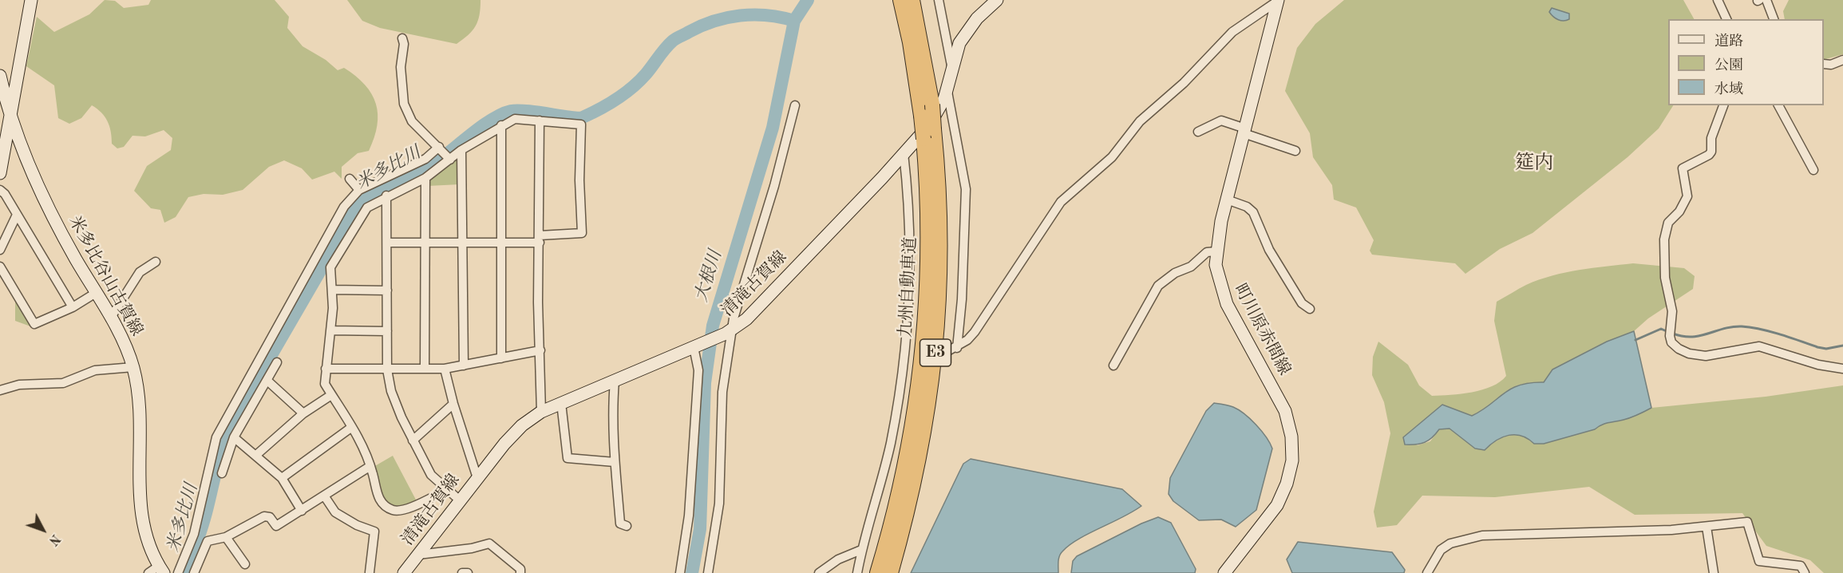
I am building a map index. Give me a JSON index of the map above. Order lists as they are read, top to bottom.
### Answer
{
  "streets": {
    "highway": ["九州自動車道", "E3"],
    "main road": ["米多比谷山古賀線", "清滝古賀線", "町川原赤間線"]
  },
  "districts": ["筵内"],
  "water": ["米多比川", "大根川"],
  "legend": ["道路", "公園", "水域"],
  "north": "bottom right"
}
